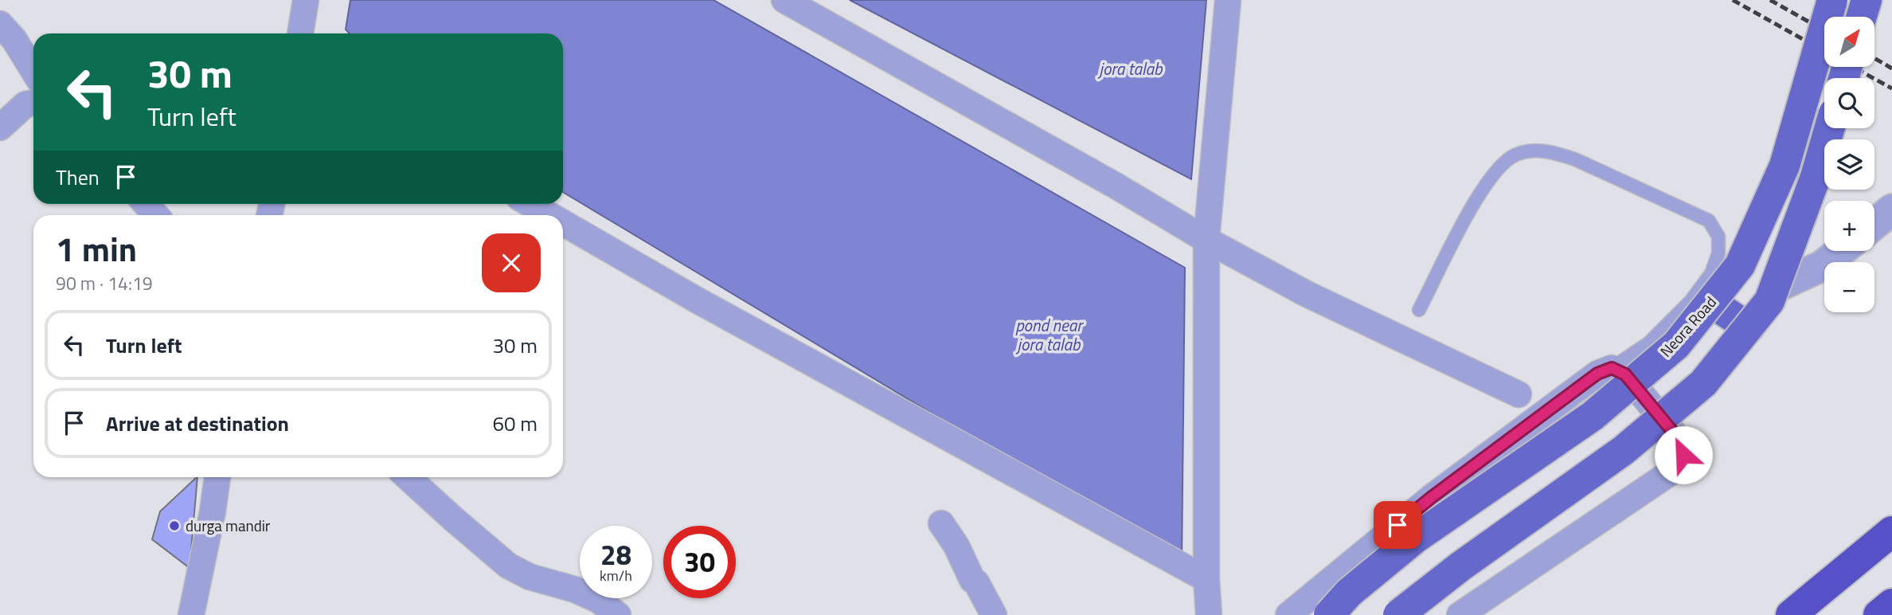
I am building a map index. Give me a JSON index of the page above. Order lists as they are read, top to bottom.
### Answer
{
  "streets": {
    "main road": ["Neora Road"]
  },
  "water": ["jora talab", "pond near jora talab"],
  "places": ["durga mandir"],
  "north": "top right",
  "page": {
    "map_buttons": ["+", "−"],
    "turn": ["30 m", "Turn left"],
    "then": "Then",
    "heading": ["1 min", "90 m · 14:19"],
    "list": [
      {
        "name": "Turn left",
        "value": "30 m"
      },
      {
        "name": "Arrive at destination",
        "value": "60 m"
      }
    ],
    "speed": "28 km/h",
    "limit": "30"
  }
}
